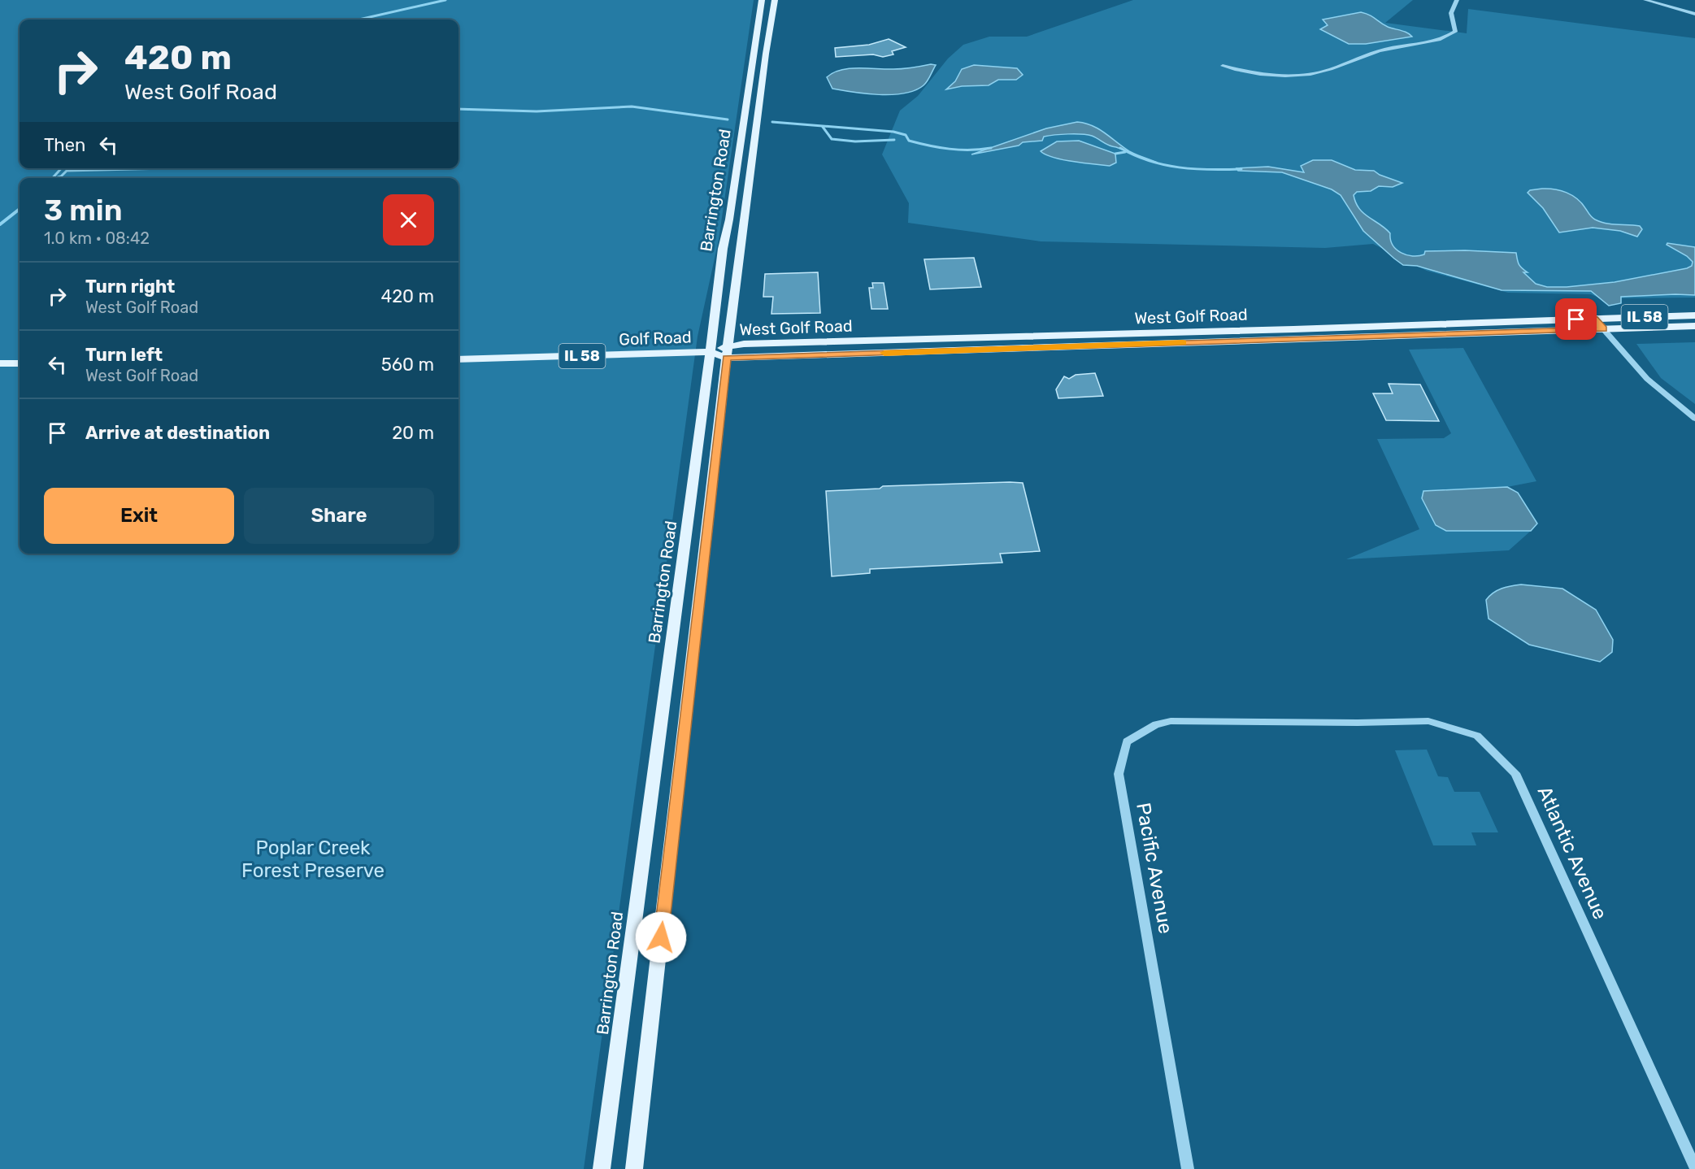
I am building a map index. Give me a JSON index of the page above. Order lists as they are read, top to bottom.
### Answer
{
  "streets": {
    "main road": [
      "Barrington Road",
      "West Golf Road",
      "IL 58",
      "Golf Road"
    ],
    "street": ["Atlantic Avenue", "Pacific Avenue"]
  },
  "crossings": [
    ["Barrington Road", "West Golf Road"],
    ["Barrington Road", "Golf Road"],
    ["West Golf Road", "Golf Road"],
    ["Atlantic Avenue", "Pacific Avenue"]
  ],
  "parks": ["Poplar Creek Forest Preserve"],
  "page": {
    "turn": ["420 m", "West Golf Road"],
    "then": "Then",
    "heading": ["3 min", "1.0 km · 08:42"],
    "list": [
      {
        "name": "Turn right",
        "note": "West Golf Road",
        "value": "420 m"
      },
      {
        "name": "Turn left",
        "note": "West Golf Road",
        "value": "560 m"
      },
      {
        "name": "Arrive at destination",
        "value": "20 m"
      }
    ],
    "buttons": ["Exit", "Share"]
  }
}
